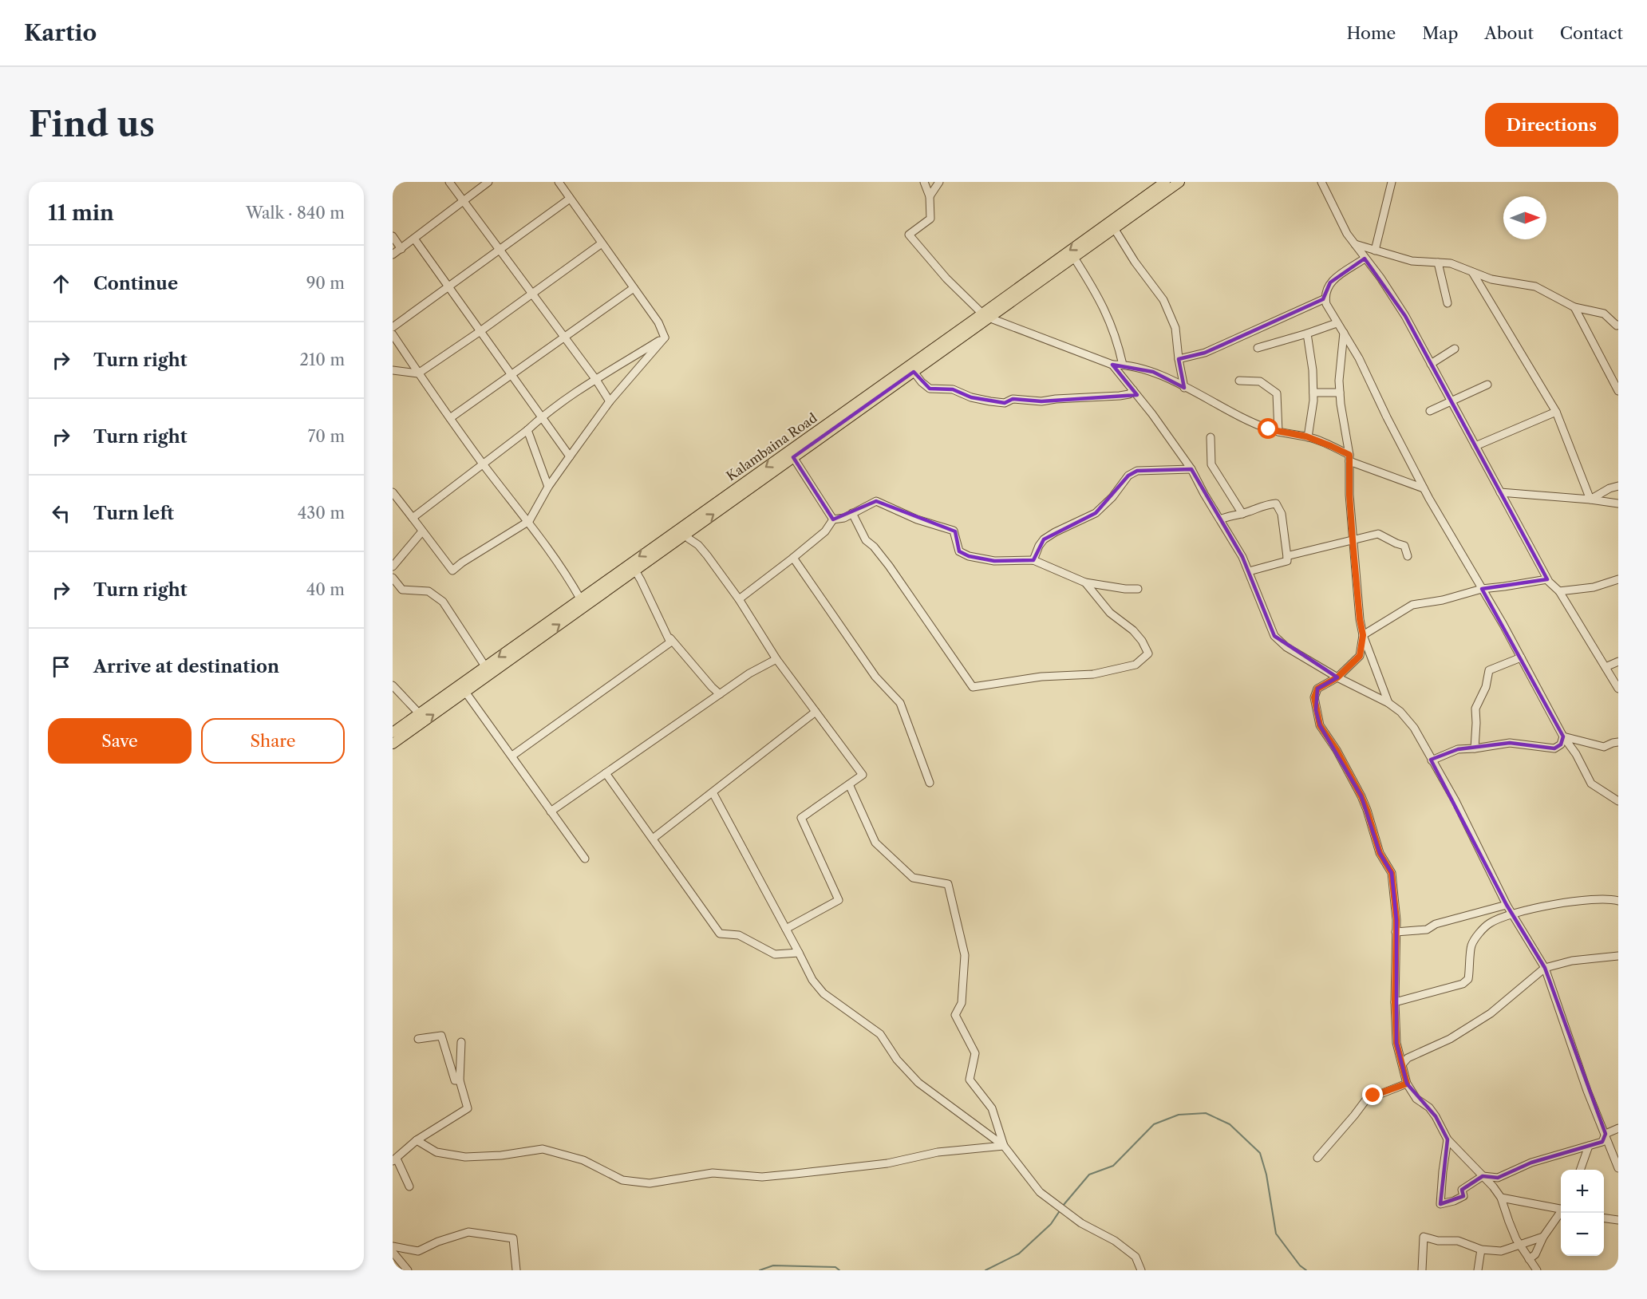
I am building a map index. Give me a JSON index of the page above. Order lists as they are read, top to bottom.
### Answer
{
  "streets": {
    "main road": ["Kalambaina Road"]
  },
  "north": "right",
  "page": {
    "header": "Kartio",
    "nav": [
      "Home",
      "Map",
      "About",
      "Contact"
    ],
    "buttons": [
      "Directions",
      ["Save", "Share"]
    ],
    "title": "Find us",
    "heading": ["11 min", "Walk · 840 m"],
    "list": [
      ["Continue", "90 m"],
      ["Turn right", "210 m"],
      ["Turn right", "70 m"],
      ["Turn left", "430 m"],
      ["Turn right", "40 m"],
      "Arrive at destination"
    ],
    "map_buttons": ["+", "−"]
  }
}
